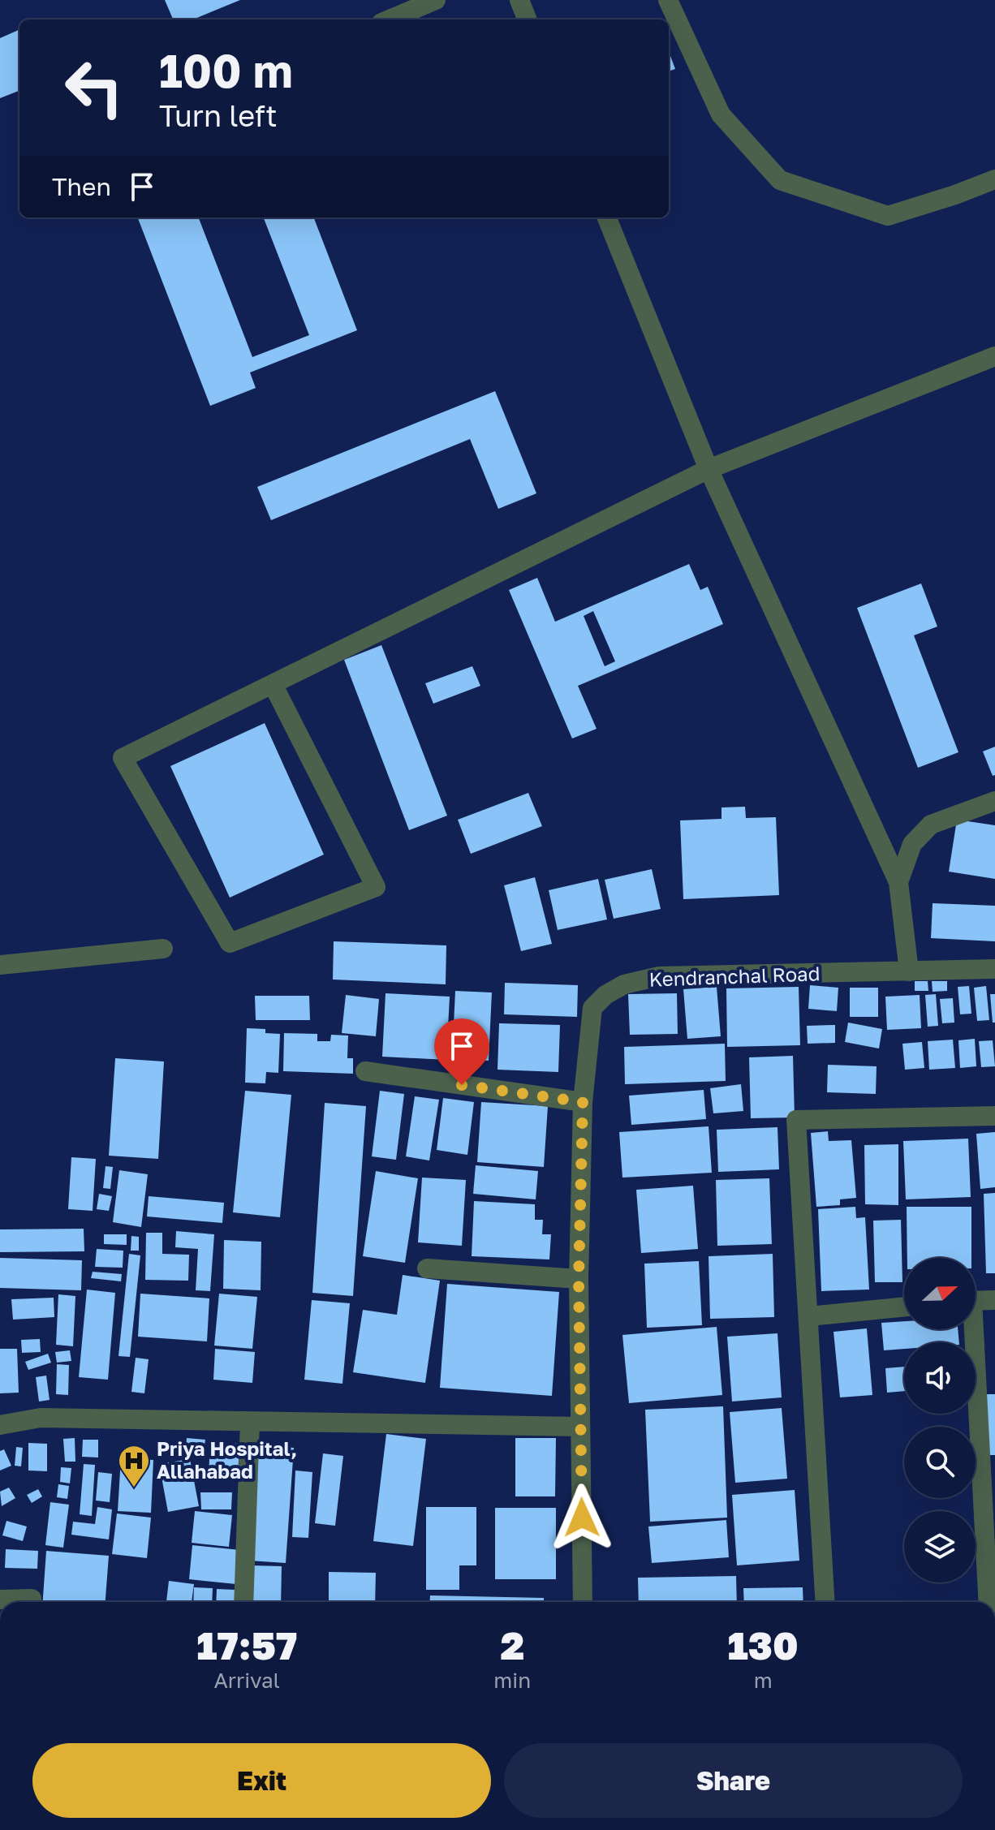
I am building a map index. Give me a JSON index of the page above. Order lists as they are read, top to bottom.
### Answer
{
  "streets": {
    "street": ["Kendranchal Road"]
  },
  "places": {
    "hospital": ["Priya Hospital, Allahabad"]
  },
  "north": "right",
  "page": {
    "turn": ["100 m", "Turn left"],
    "then": "Then",
    "eta": [
      "17:57",
      "Arrival",
      "2",
      "min",
      "130",
      "m"
    ],
    "buttons": ["Exit", "Share"]
  }
}
